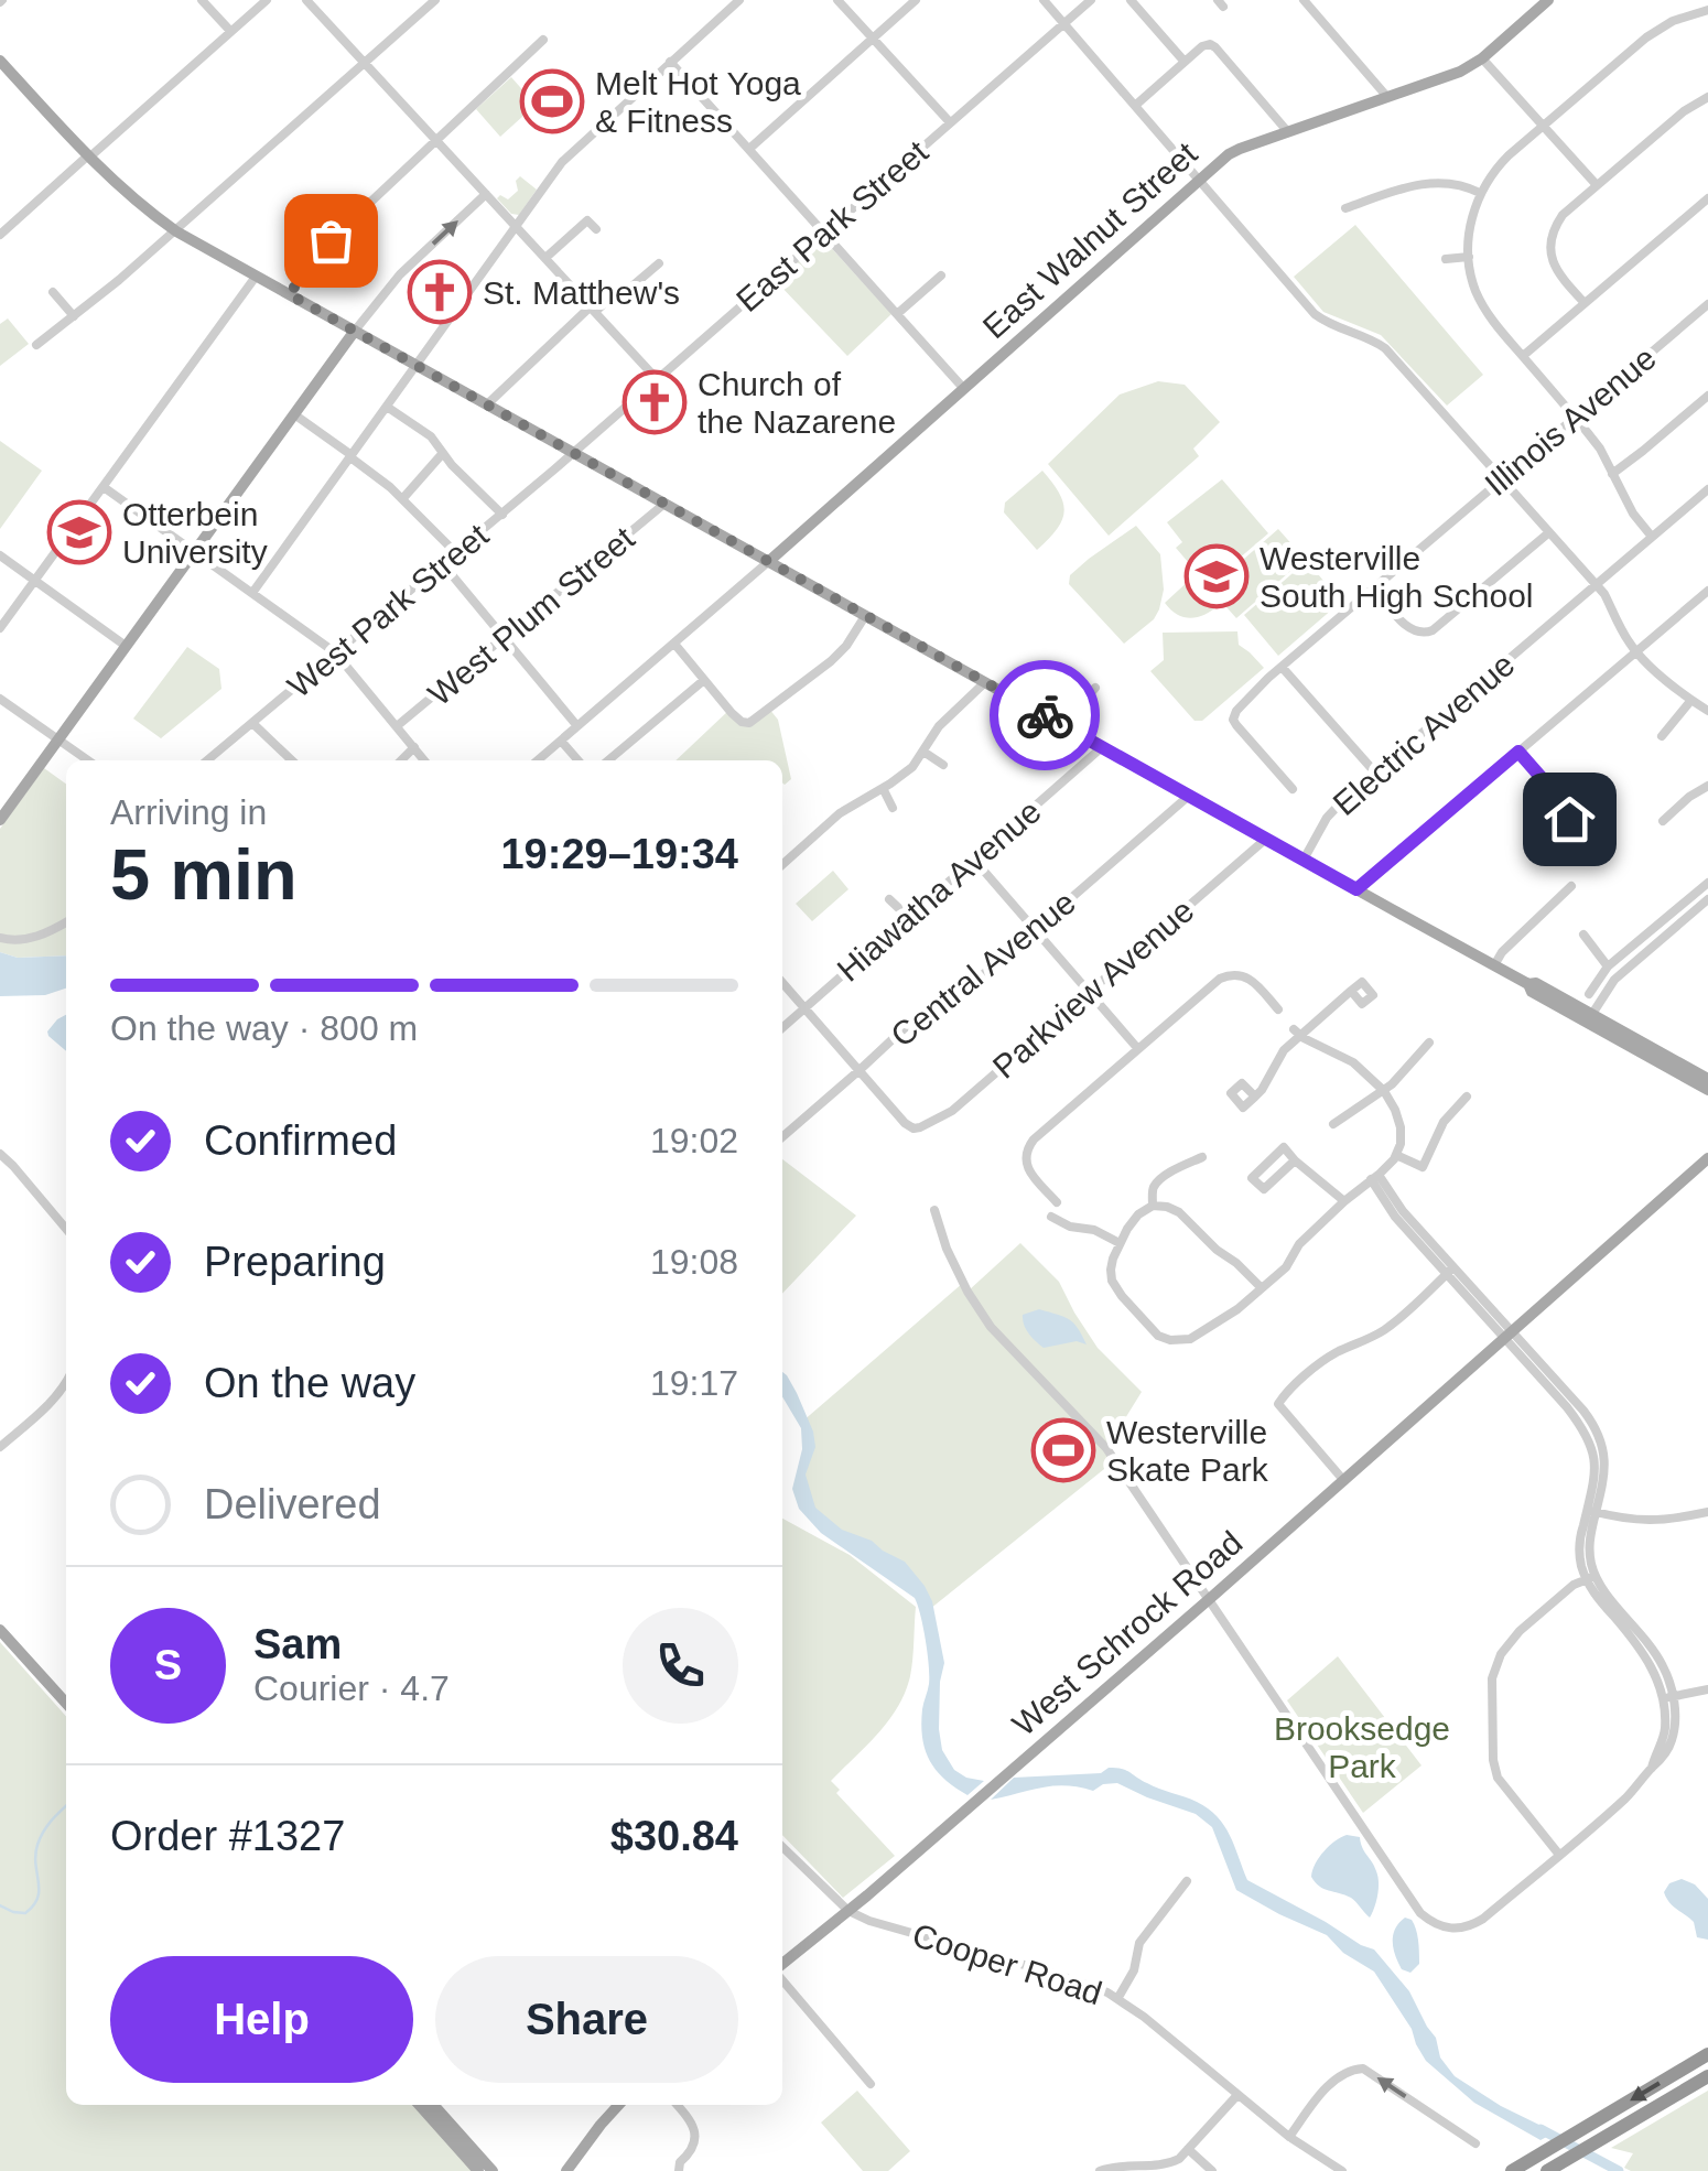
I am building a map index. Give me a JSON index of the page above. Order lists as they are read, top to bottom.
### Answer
{
  "streets": {
    "main road": ["East Walnut Street", "West Schrock Road"],
    "street": [
      "East Park Street",
      "Illinois Avenue",
      "West Park Street",
      "West Plum Street",
      "Electric Avenue",
      "Hiawatha Avenue",
      "Central Avenue",
      "Parkview Avenue",
      "Cooper Road"
    ]
  },
  "crossings": [
    ["East Park Street", "West Park Street"],
    ["Central Avenue", "Parkview Avenue"],
    ["West Schrock Road", "Cooper Road"]
  ],
  "parks": ["Brooksedge Park"],
  "places": {
    "sports": ["Melt Hot Yoga & Fitness", "Westerville Skate Park"],
    "church": ["St. Matthew's", "Church of the Nazarene"],
    "school or university": ["Otterbein University", "Westerville South High School"]
  },
  "page": {
    "heading": ["5 min", "Arriving in", "19:29–19:34"],
    "panel": [
      "Sam",
      "Courier · 4.7",
      "Order #1327",
      "$30.84"
    ],
    "bar": "On the way · 800 m",
    "list": [
      ["Confirmed", "19:02"],
      ["Preparing", "19:08"],
      ["On the way", "19:17"],
      "Delivered"
    ],
    "round": "S",
    "buttons": ["Help", "Share"]
  }
}
